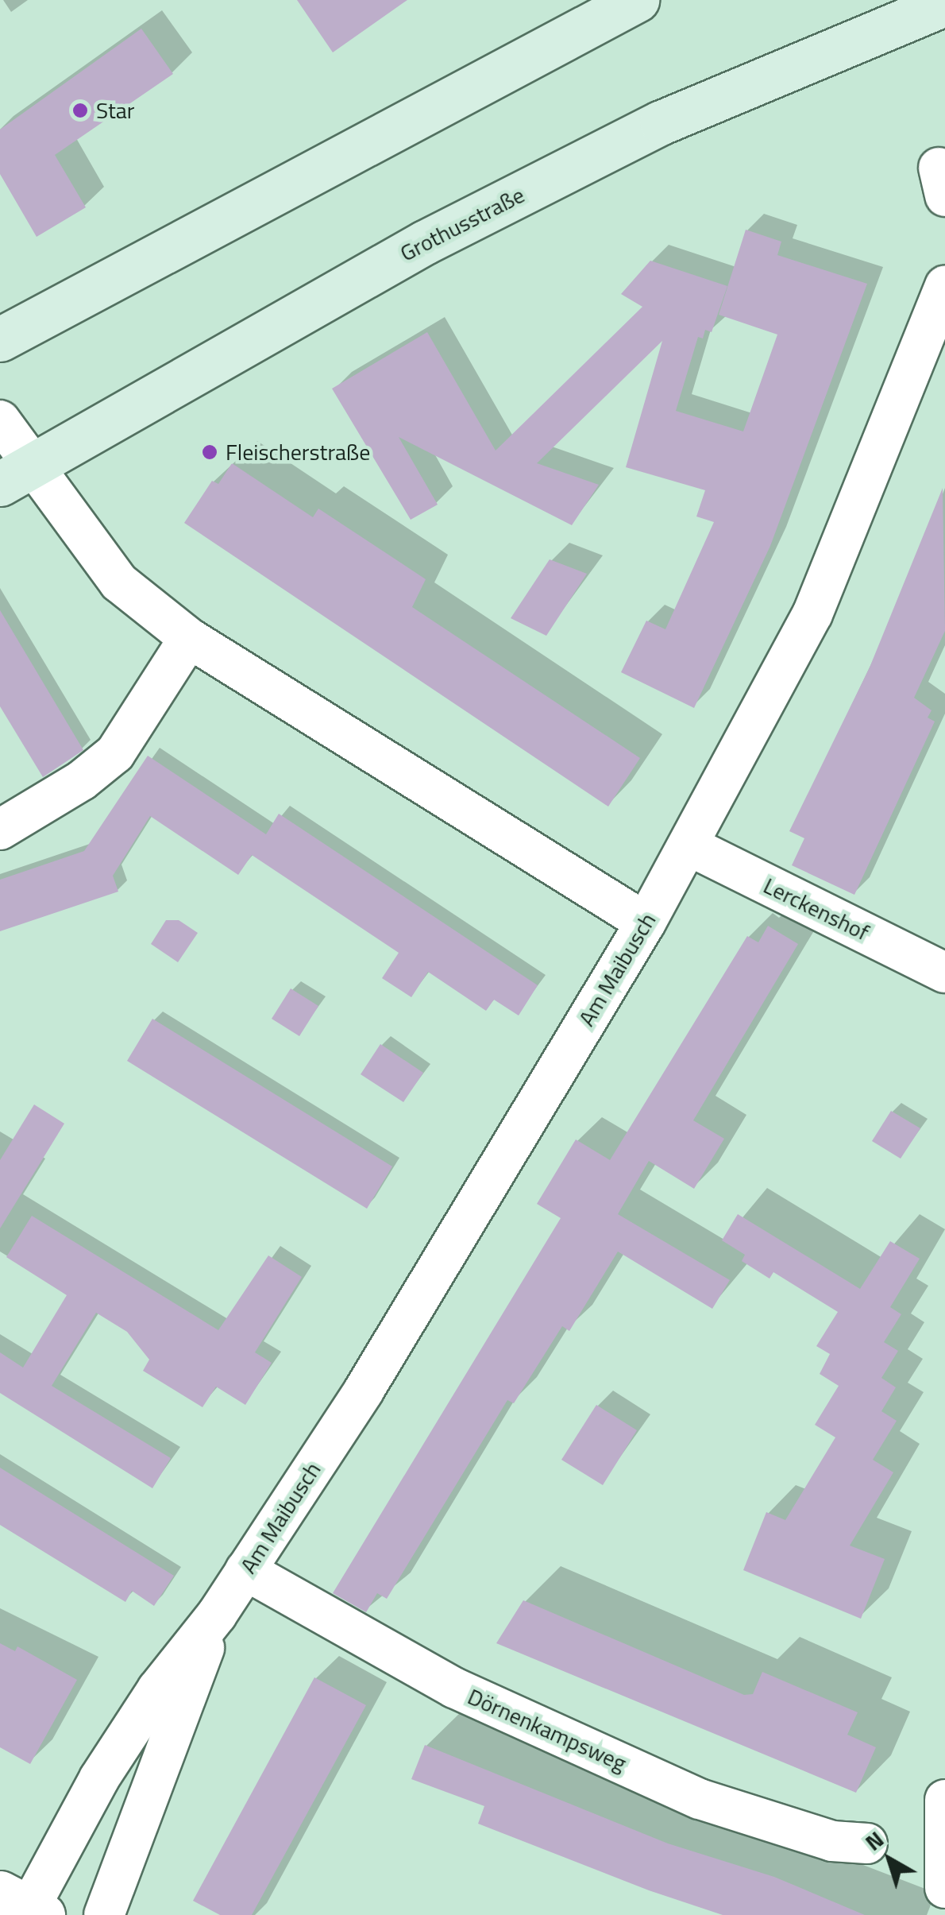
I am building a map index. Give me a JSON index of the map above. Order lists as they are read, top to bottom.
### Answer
{
  "streets": {
    "main road": ["Grothusstraße"],
    "street": ["Lerckenshof", "Am Maibusch", "Dörnenkampsweg"]
  },
  "crossings": [
    ["Lerckenshof", "Am Maibusch"],
    ["Am Maibusch", "Dörnenkampsweg"]
  ],
  "places": ["Star", "Fleischerstraße"],
  "north": "top left"
}
